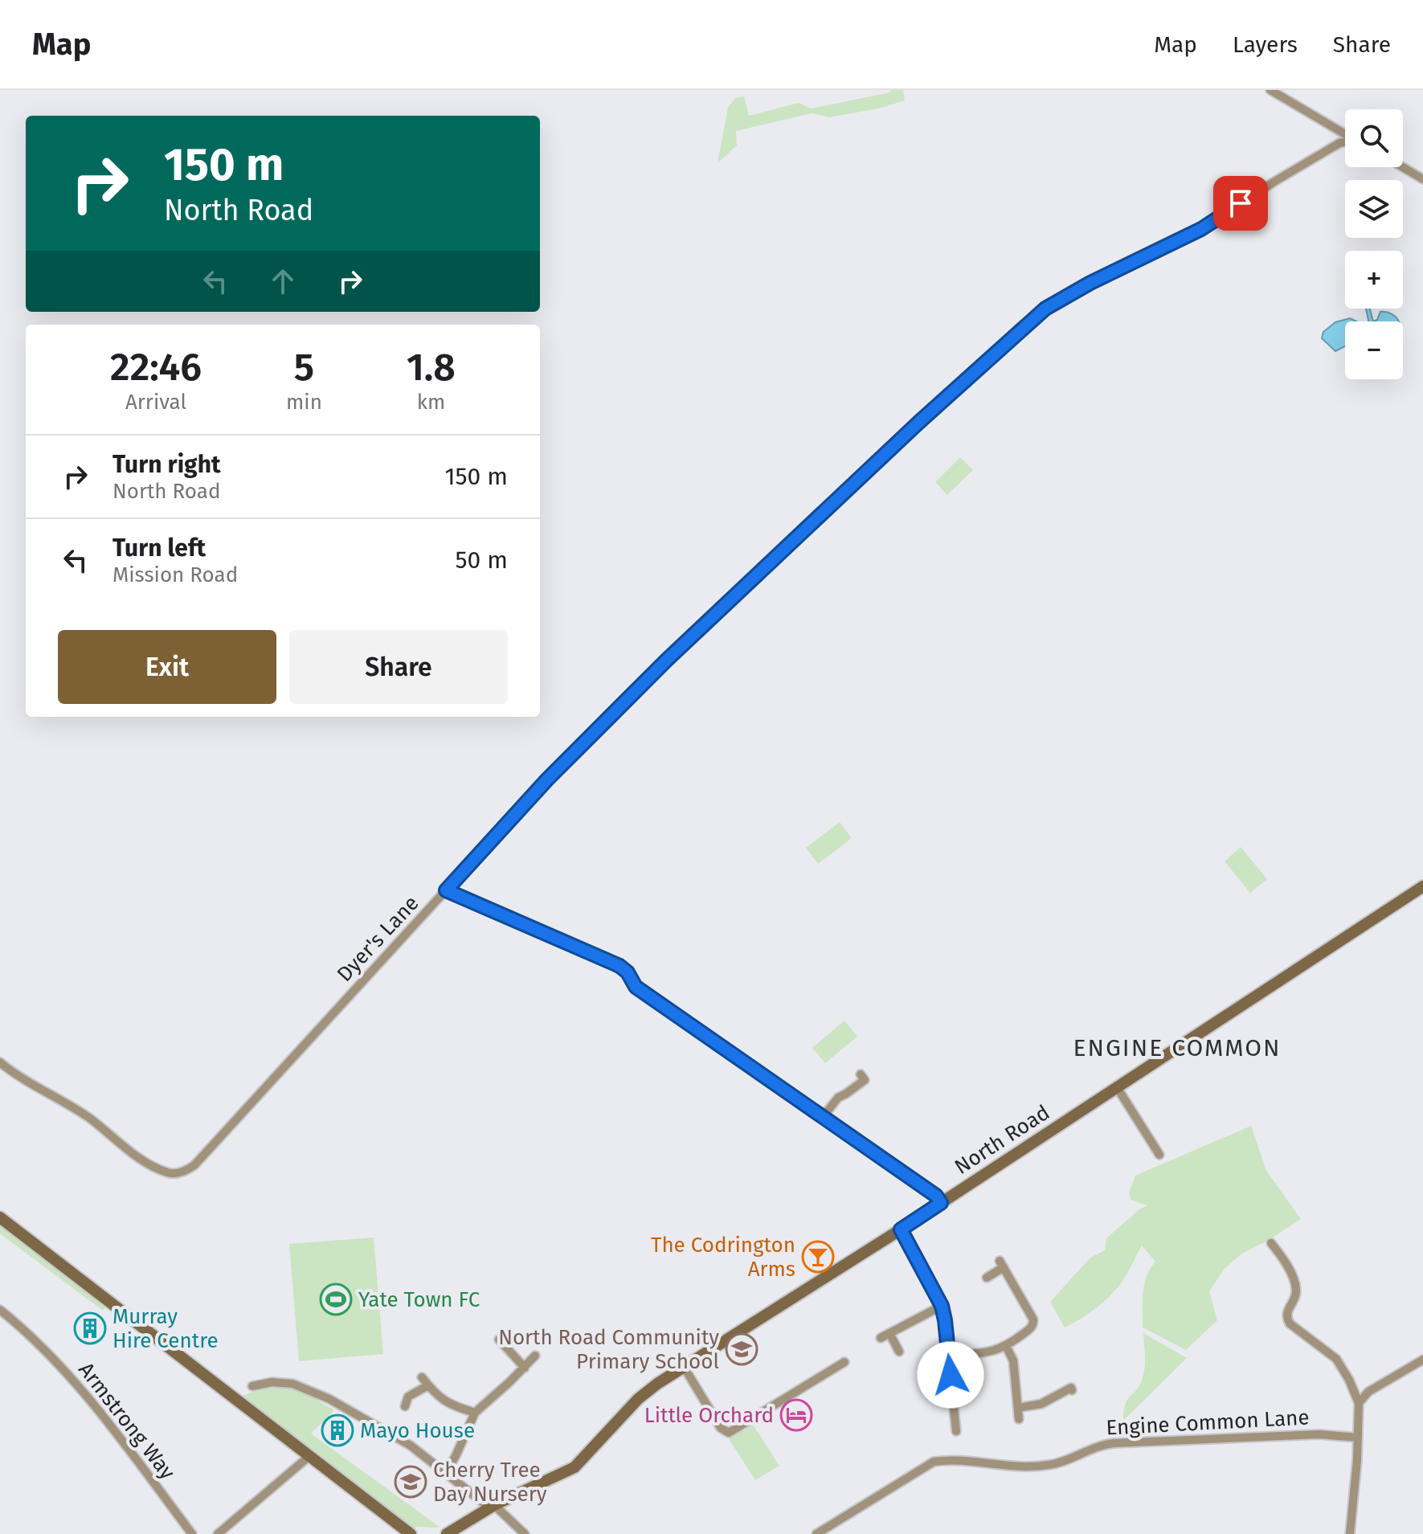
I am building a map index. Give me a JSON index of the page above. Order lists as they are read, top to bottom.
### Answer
{
  "streets": {
    "street": [
      "Dyer's Lane",
      "North Road",
      "Armstrong Way",
      "Engine Common Lane"
    ]
  },
  "districts": ["ENGINE COMMON"],
  "places": {
    "bar": ["The Codrington Arms"],
    "sports": ["Yate Town FC"],
    "building": ["Murray Hire Centre", "Mayo House"],
    "school or university": ["North Road Community Primary School", "Cherry Tree Day Nursery"],
    "hotel": ["Little Orchard"]
  },
  "page": {
    "header": "Map",
    "nav": ["Map", "Layers", "Share"],
    "map_buttons": ["+", "−"],
    "turn": ["150 m", "North Road"],
    "eta": [
      "22:46",
      "Arrival",
      "5",
      "min",
      "1.8",
      "km"
    ],
    "list": [
      {
        "name": "Turn right",
        "note": "North Road",
        "value": "150 m"
      },
      {
        "name": "Turn left",
        "note": "Mission Road",
        "value": "50 m"
      }
    ],
    "buttons": ["Exit", "Share"]
  }
}
